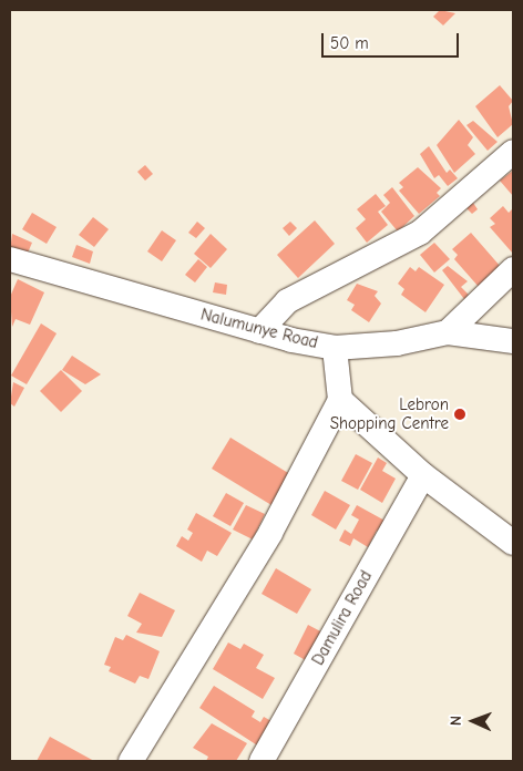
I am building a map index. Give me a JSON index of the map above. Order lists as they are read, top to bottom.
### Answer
{
  "streets": {
    "street": ["Nalumunye Road", "Damulira Road"]
  },
  "places": ["Lebron Shopping Centre"],
  "scale_bar": "50 m",
  "north": "left"
}
